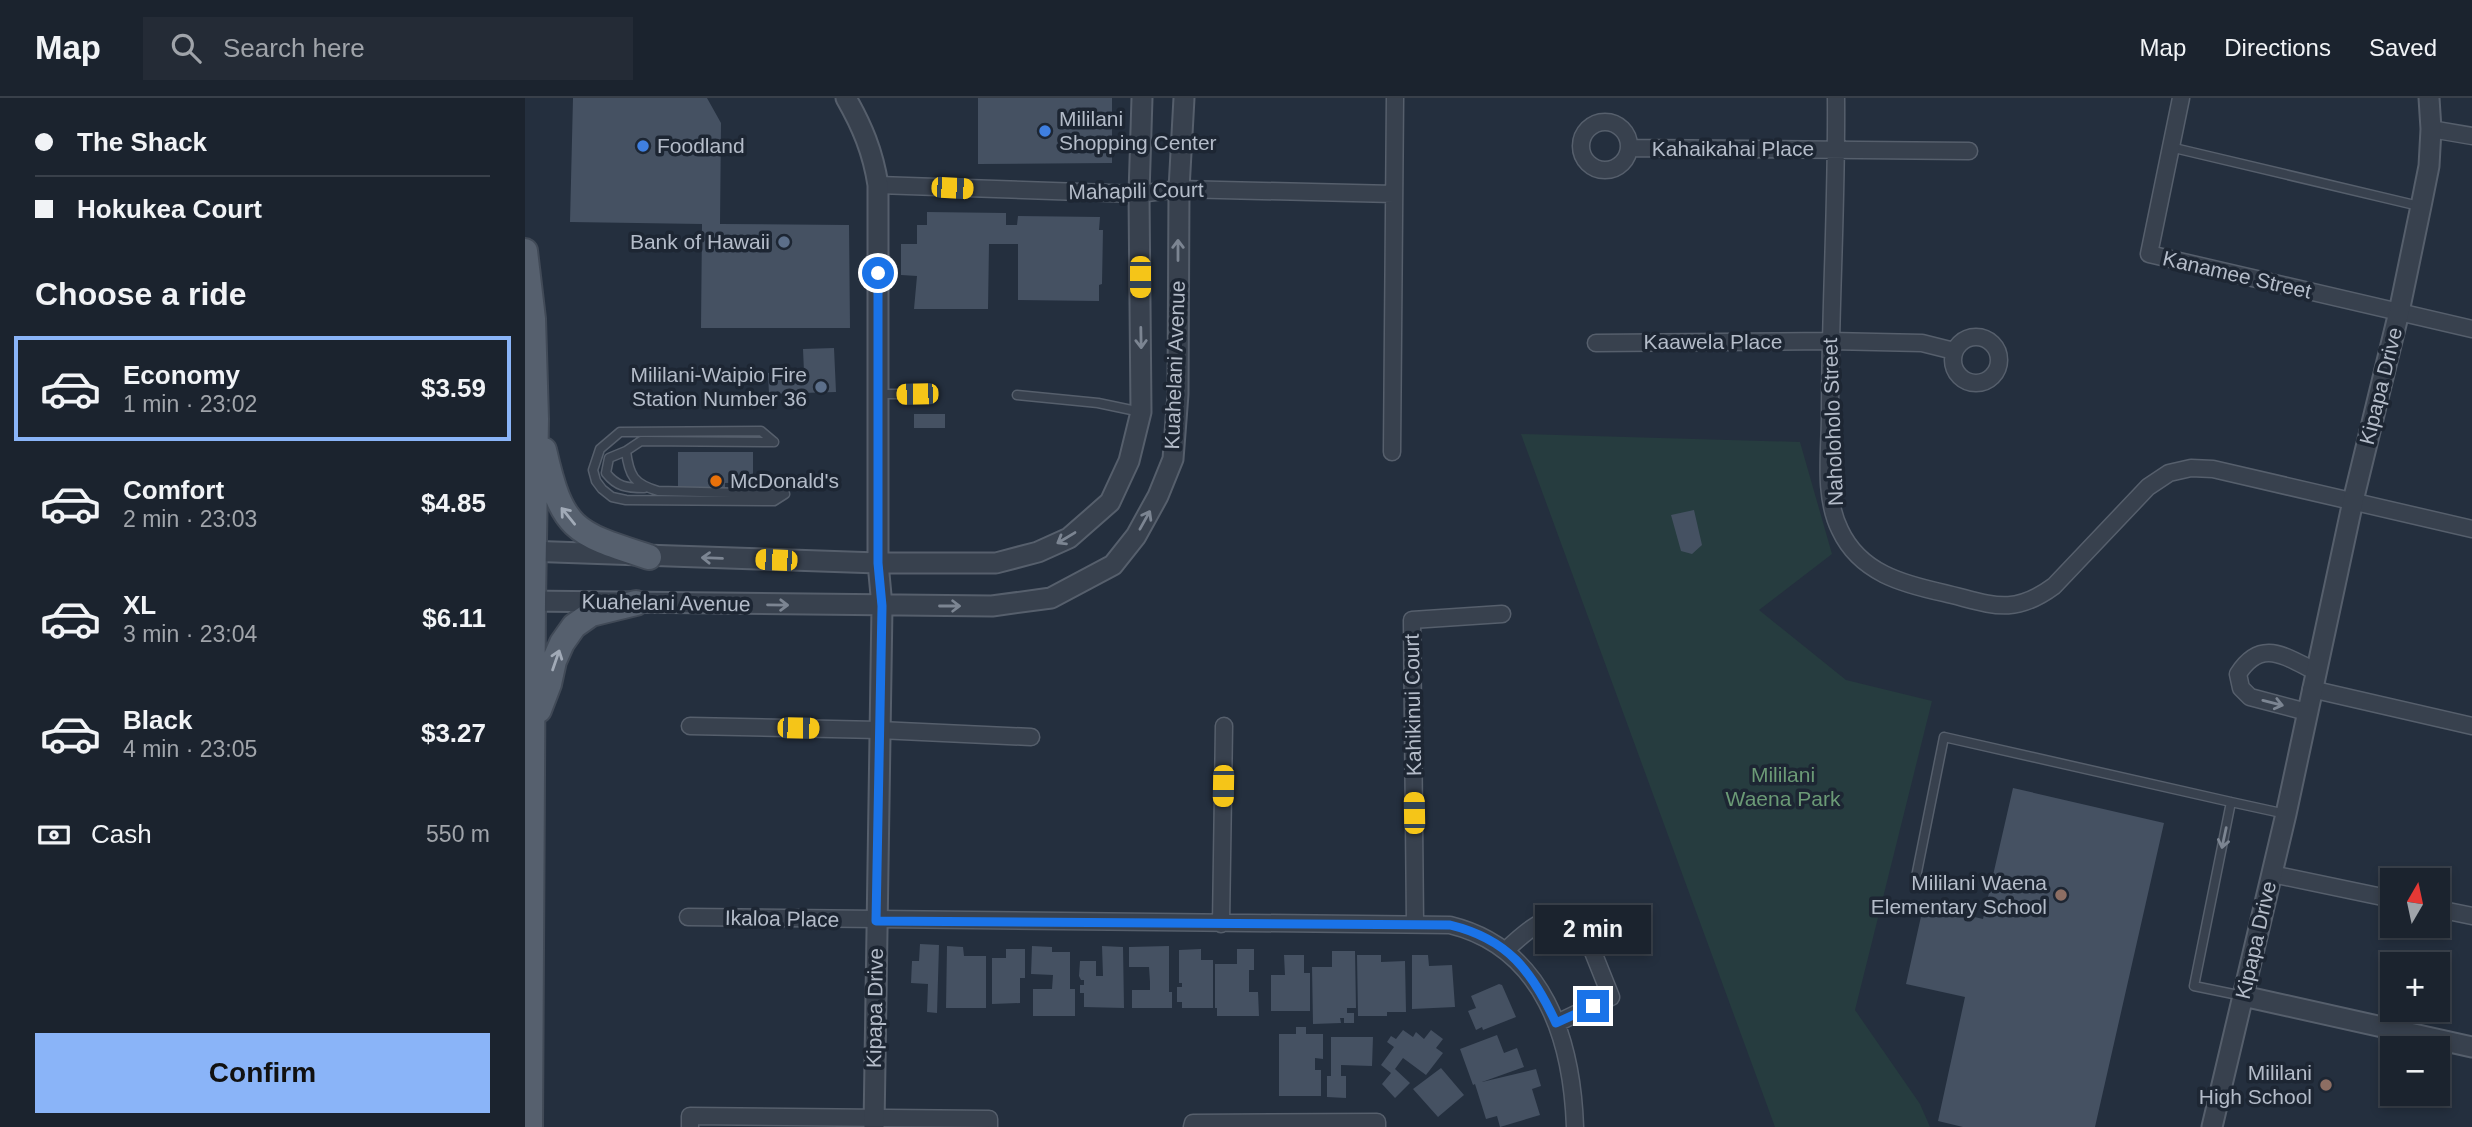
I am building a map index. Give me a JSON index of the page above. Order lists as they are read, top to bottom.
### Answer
{
  "streets": {
    "street": [
      "Kahaikahai Place",
      "Mahapili Court",
      "Kanamee Street",
      "Kaawela Place",
      "Kuahelani Avenue",
      "Kipapa Drive",
      "Naholoholo Street",
      "Kahikinui Court",
      "Ikaloa Place"
    ]
  },
  "crossings": [
    ["Kahaikahai Place", "Naholoholo Street"],
    ["Mahapili Court", "Kuahelani Avenue"],
    ["Mahapili Court", "Kipapa Drive"],
    ["Kanamee Street", "Kipapa Drive"],
    ["Kaawela Place", "Naholoholo Street"],
    ["Kuahelani Avenue", "Kipapa Drive"],
    ["Kipapa Drive", "Naholoholo Street"],
    ["Kipapa Drive", "Ikaloa Place"],
    ["Kahikinui Court", "Ikaloa Place"]
  ],
  "parks": ["Mililani Waena Park"],
  "places": [
    "Mililani Shopping Center",
    "Foodland",
    "Bank of Hawaii",
    "Mililani-Waipio Fire Station Number 36",
    "McDonald's",
    "Mililani Waena Elementary School",
    "Mililani High School"
  ],
  "north": "top",
  "page": {
    "header": "Map",
    "search": "Search here",
    "nav": ["Map", "Directions", "Saved"],
    "banner": ["The Shack", "Hokukea Court"],
    "heading": "Choose a ride",
    "list": [
      {
        "name": "Economy",
        "note": "1 min · 23:02",
        "value": "$3.59"
      },
      {
        "name": "Comfort",
        "note": "2 min · 23:03",
        "value": "$4.85"
      },
      {
        "name": "XL",
        "note": "3 min · 23:04",
        "value": "$6.11"
      },
      {
        "name": "Black",
        "note": "4 min · 23:05",
        "value": "$3.27"
      }
    ],
    "pay": ["Cash", "550 m"],
    "map_buttons": ["+", "−"],
    "bubble": "2 min",
    "buttons": "Confirm"
  }
}
